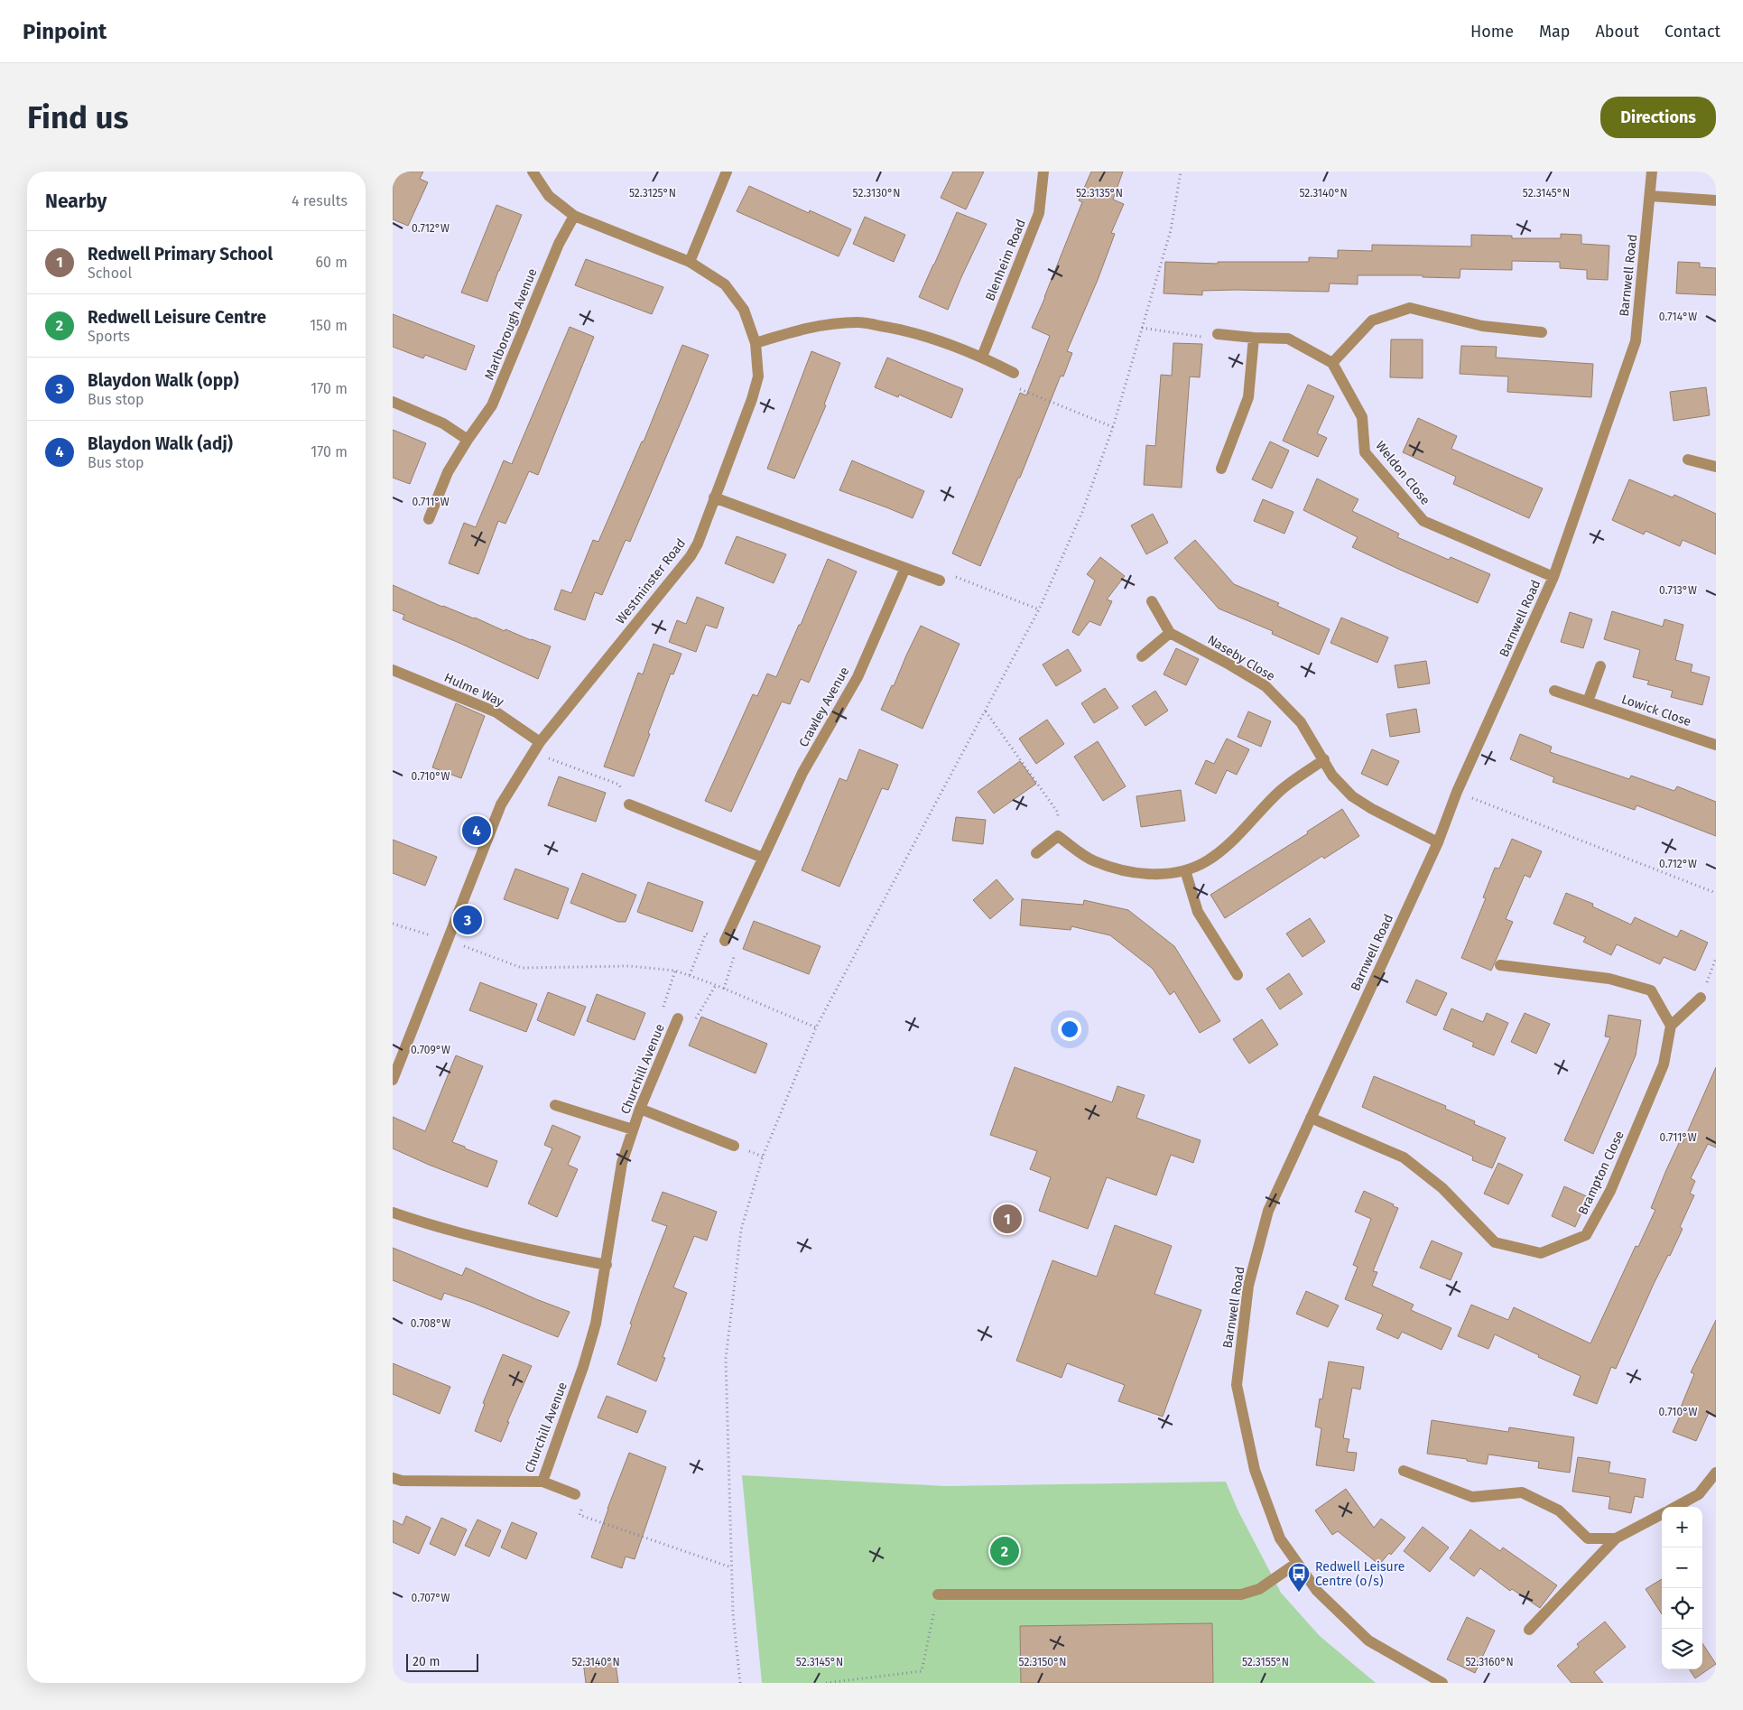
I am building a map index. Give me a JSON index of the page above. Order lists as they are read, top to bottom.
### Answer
{
  "streets": {
    "street": [
      "Blenheim Road",
      "Barnwell Road",
      "Marlborough Avenue",
      "Weldon Close",
      "Westminster Road",
      "Naseby Close",
      "Hulme Way",
      "Crawley Avenue",
      "Lowick Close",
      "Churchill Avenue",
      "Brampton Close"
    ]
  },
  "crossings": [
    ["Barnwell Road", "Weldon Close"],
    ["Barnwell Road", "Naseby Close"],
    ["Barnwell Road", "Brampton Close"],
    ["Marlborough Avenue", "Westminster Road"],
    ["Westminster Road", "Hulme Way"]
  ],
  "places": {
    "bus stop": ["Redwell Leisure Centre (o/s)"]
  },
  "scale_bar": "20 m",
  "page": {
    "header": "Pinpoint",
    "nav": [
      "Home",
      "Map",
      "About",
      "Contact"
    ],
    "buttons": "Directions",
    "title": "Find us",
    "heading": ["Nearby", "4 results"],
    "list": [
      {
        "mark": "1",
        "name": "Redwell Primary School",
        "note": "School",
        "value": "60 m"
      },
      {
        "mark": "2",
        "name": "Redwell Leisure Centre",
        "note": "Sports",
        "value": "150 m"
      },
      {
        "mark": "3",
        "name": "Blaydon Walk (opp)",
        "note": "Bus stop",
        "value": "170 m"
      },
      {
        "mark": "4",
        "name": "Blaydon Walk (adj)",
        "note": "Bus stop",
        "value": "170 m"
      }
    ],
    "pins": [
      "4",
      "3",
      "1",
      "2"
    ],
    "map_buttons": ["+", "−"],
    "scale": "20 m"
  },
  "coordinates": [
    "52.3140°N",
    "52.3145°N",
    "52.3125°N",
    "52.3130°N",
    "52.3135°N",
    "0.712°W",
    "0.714°W",
    "0.711°W",
    "0.713°W",
    "0.710°W",
    "0.709°W",
    "0.708°W",
    "0.707°W",
    "52.3150°N",
    "52.3155°N",
    "52.3160°N"
  ]
}
